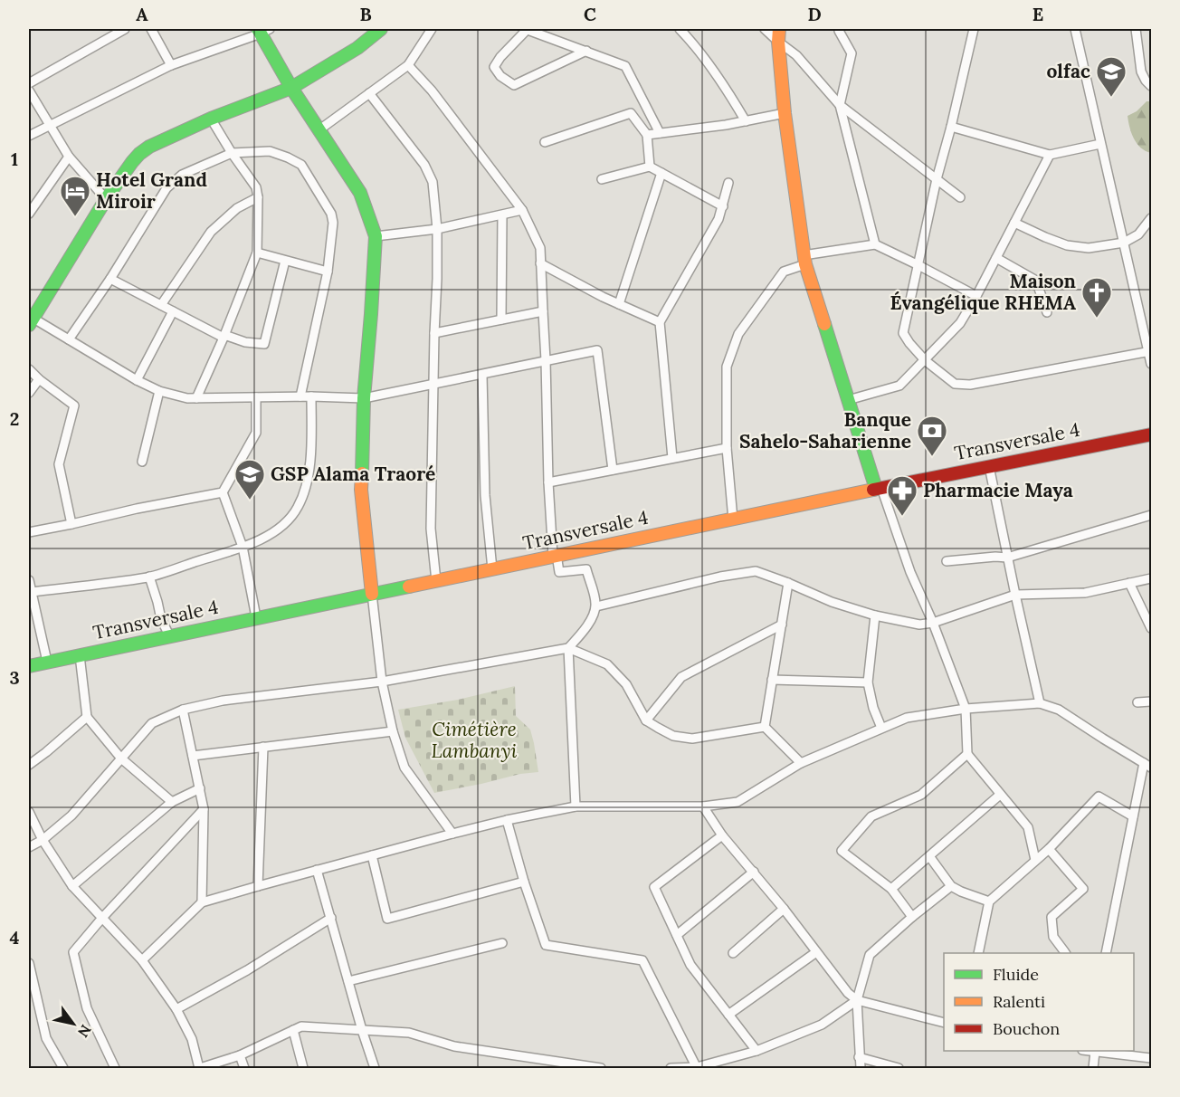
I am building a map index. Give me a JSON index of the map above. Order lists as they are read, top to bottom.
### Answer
{
  "streets": {
    "street": ["Transversale 4"]
  },
  "parks": ["Cimétière Lambanyi"],
  "places": {
    "school or university": ["olfac", "GSP Alama Traoré"],
    "hotel": ["Hotel Grand Miroir"],
    "church": ["Maison Évangélique RHEMA"],
    "bank": ["Banque Sahelo-Saharienne"],
    "pharmacy": ["Pharmacie Maya"]
  },
  "legend": ["Fluide", "Ralenti", "Bouchon"],
  "north": "bottom right",
  "grid": {
    "columns": [
      "A",
      "B",
      "C",
      "D",
      "E"
    ],
    "rows": [
      "1",
      "2",
      "3",
      "4"
    ]
  }
}
